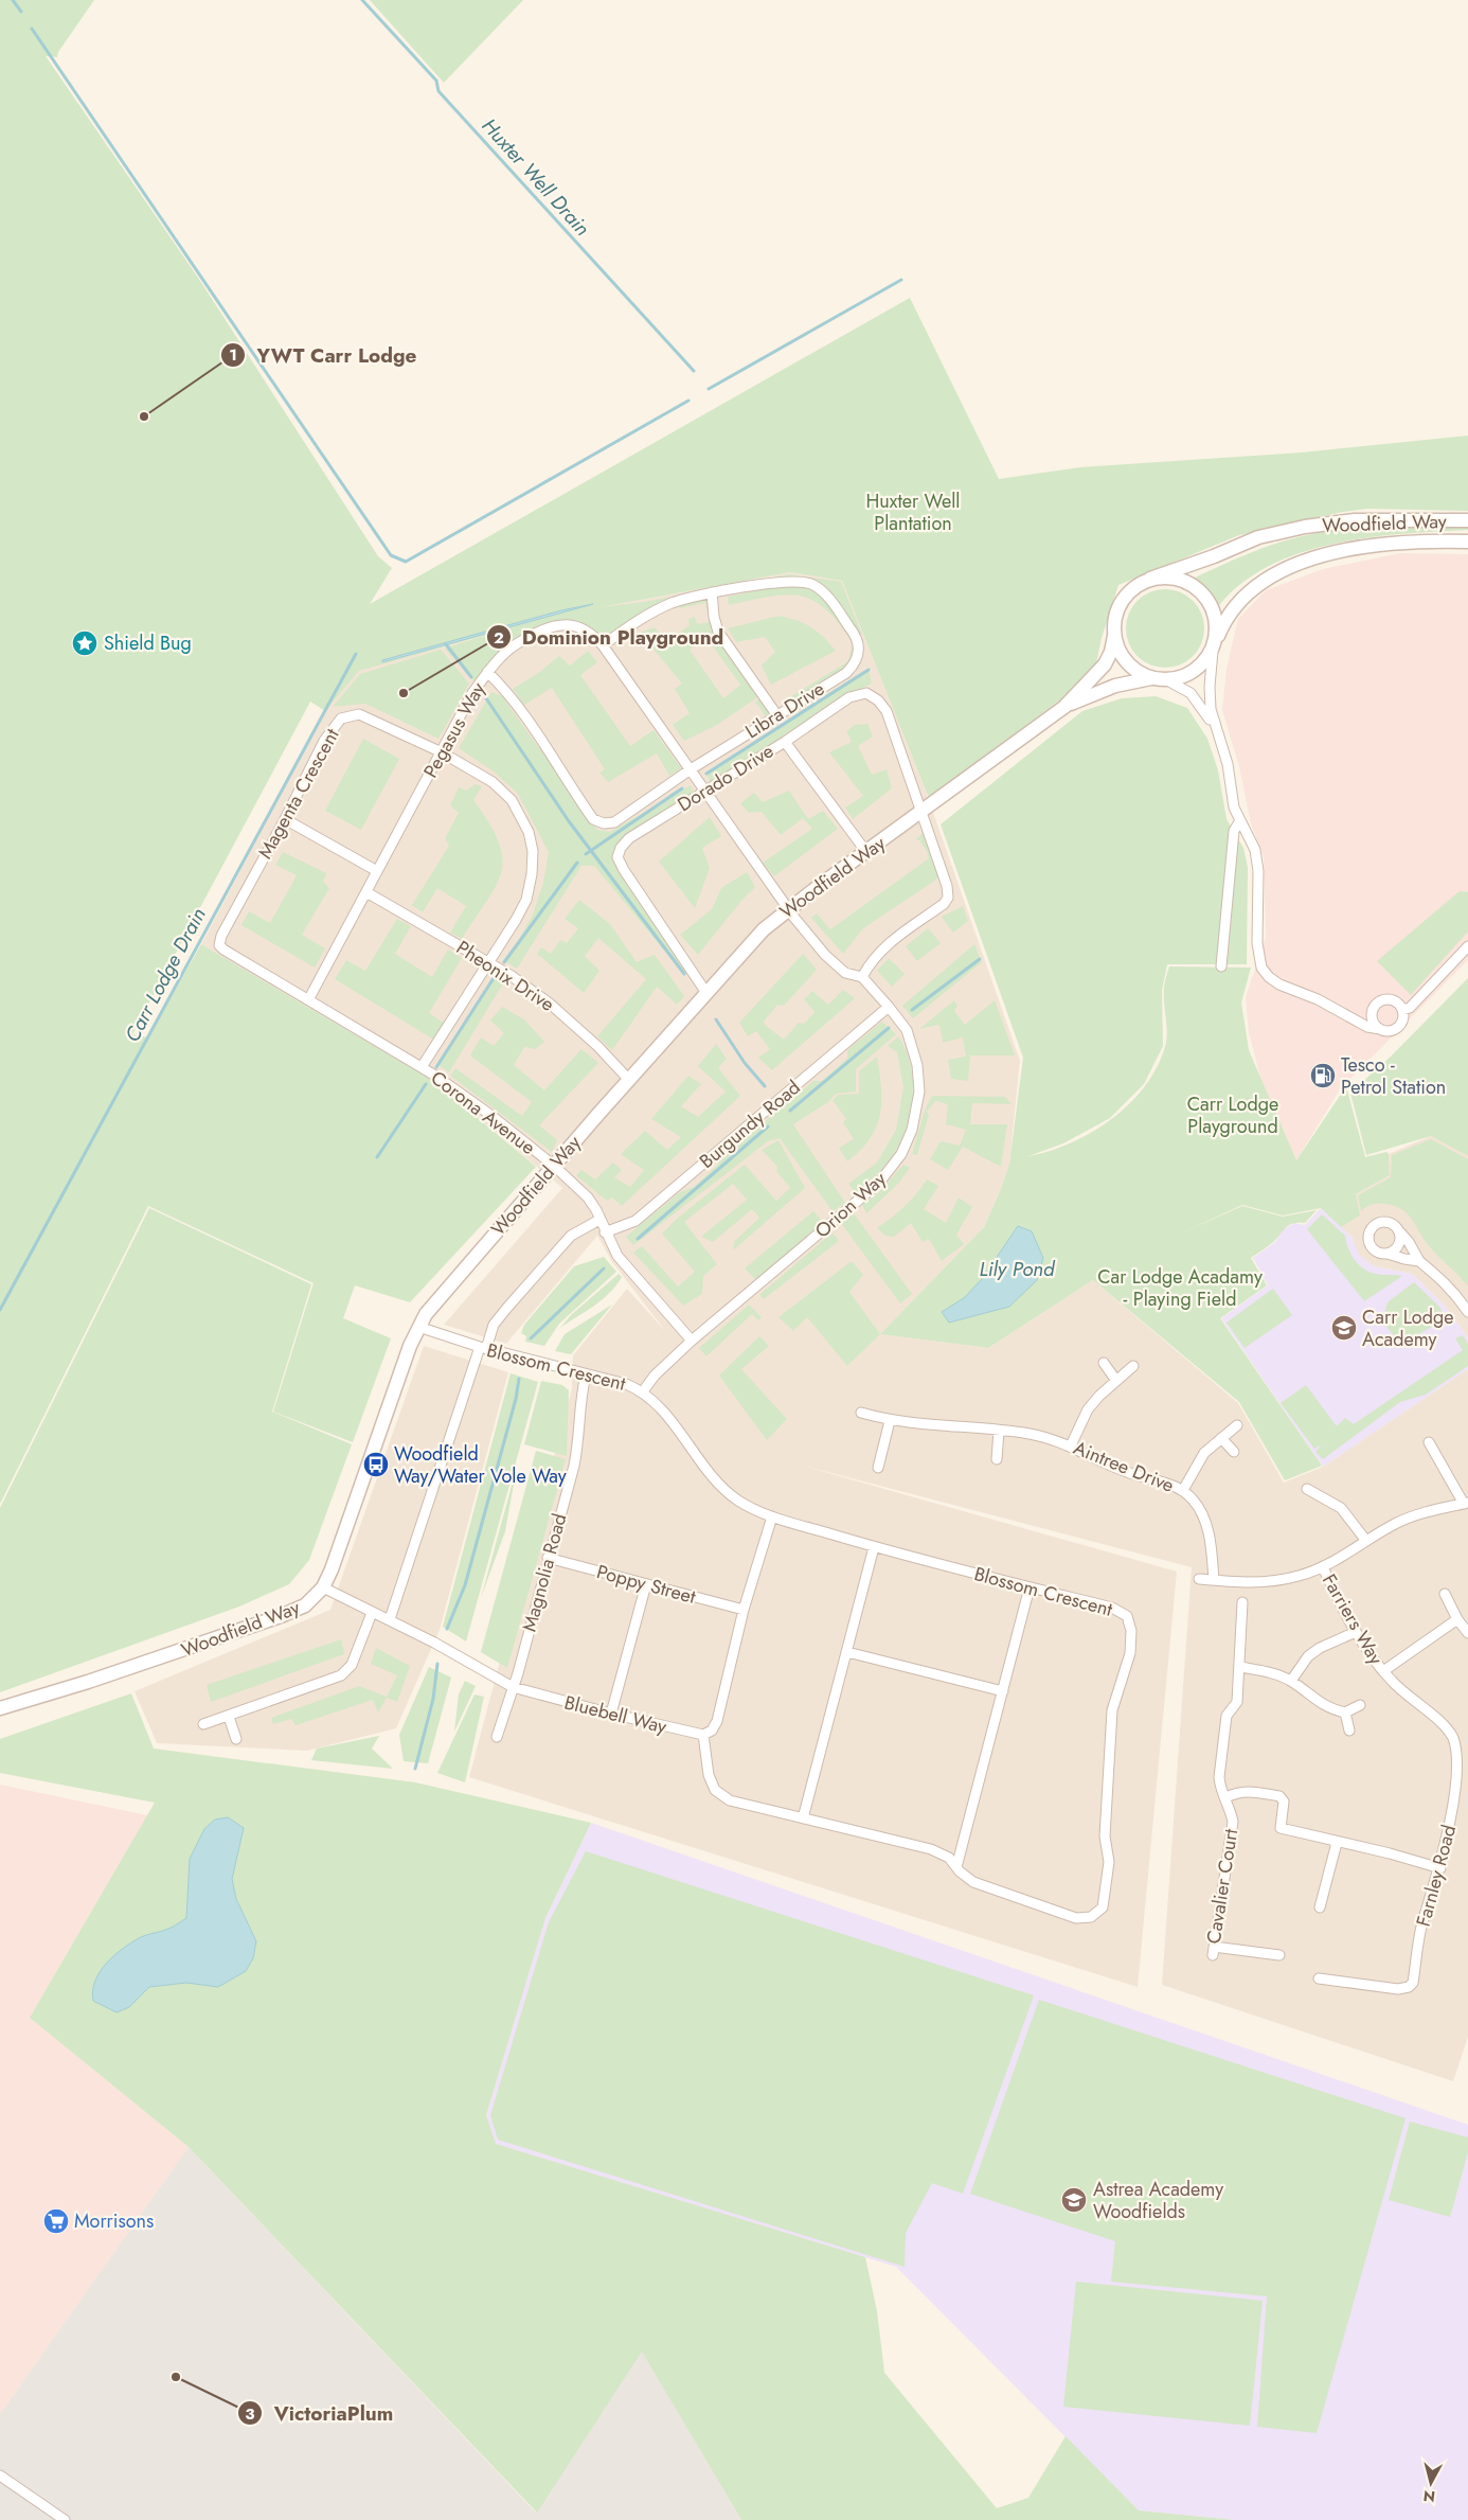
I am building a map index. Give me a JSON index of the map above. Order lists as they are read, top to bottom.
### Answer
{
  "streets": {
    "street": [
      "Woodfield Way",
      "Libra Drive",
      "Pegasus Way",
      "Dorado Drive",
      "Magenta Crescent",
      "Pheonix Drive",
      "Corona Avenue",
      "Burgundy Road",
      "Orion Way",
      "Blossom Crescent",
      "Aintree Drive",
      "Magnolia Road",
      "Poppy Street",
      "Farriers Way",
      "Bluebell Way",
      "Farnley Road",
      "Cavalier Court"
    ]
  },
  "crossings": [
    ["Woodfield Way", "Pegasus Way"],
    ["Woodfield Way", "Dorado Drive"],
    ["Woodfield Way", "Pheonix Drive"],
    ["Woodfield Way", "Corona Avenue"],
    ["Woodfield Way", "Orion Way"],
    ["Woodfield Way", "Blossom Crescent"],
    ["Woodfield Way", "Bluebell Way"],
    ["Libra Drive", "Pegasus Way"],
    ["Pegasus Way", "Dorado Drive"],
    ["Pegasus Way", "Magenta Crescent"],
    ["Pegasus Way", "Pheonix Drive"],
    ["Pegasus Way", "Corona Avenue"],
    ["Pegasus Way", "Orion Way"],
    ["Magenta Crescent", "Pheonix Drive"],
    ["Magenta Crescent", "Corona Avenue"],
    ["Corona Avenue", "Burgundy Road"],
    ["Corona Avenue", "Orion Way"],
    ["Burgundy Road", "Orion Way"],
    ["Orion Way", "Blossom Crescent"],
    ["Blossom Crescent", "Magnolia Road"],
    ["Blossom Crescent", "Bluebell Way"],
    ["Magnolia Road", "Poppy Street"],
    ["Magnolia Road", "Bluebell Way"],
    ["Farriers Way", "Farnley Road"]
  ],
  "water": ["Huxter Well Drain", "Carr Lodge Drain", "Lily Pond"],
  "parks": ["Huxter Well Plantation", "Carr Lodge Playground", "Car Lodge Acadamy - Playing Field"],
  "places": {
    "other": ["YWT Carr Lodge", "Dominion Playground", "VictoriaPlum"],
    "place": ["Shield Bug"],
    "fuel station": ["Tesco - Petrol Station"],
    "school or university": ["Carr Lodge Academy", "Astrea Academy Woodfields"],
    "bus stop": ["Woodfield Way/Water Vole Way"],
    "supermarket": ["Morrisons"]
  },
  "north": "bottom"
}
